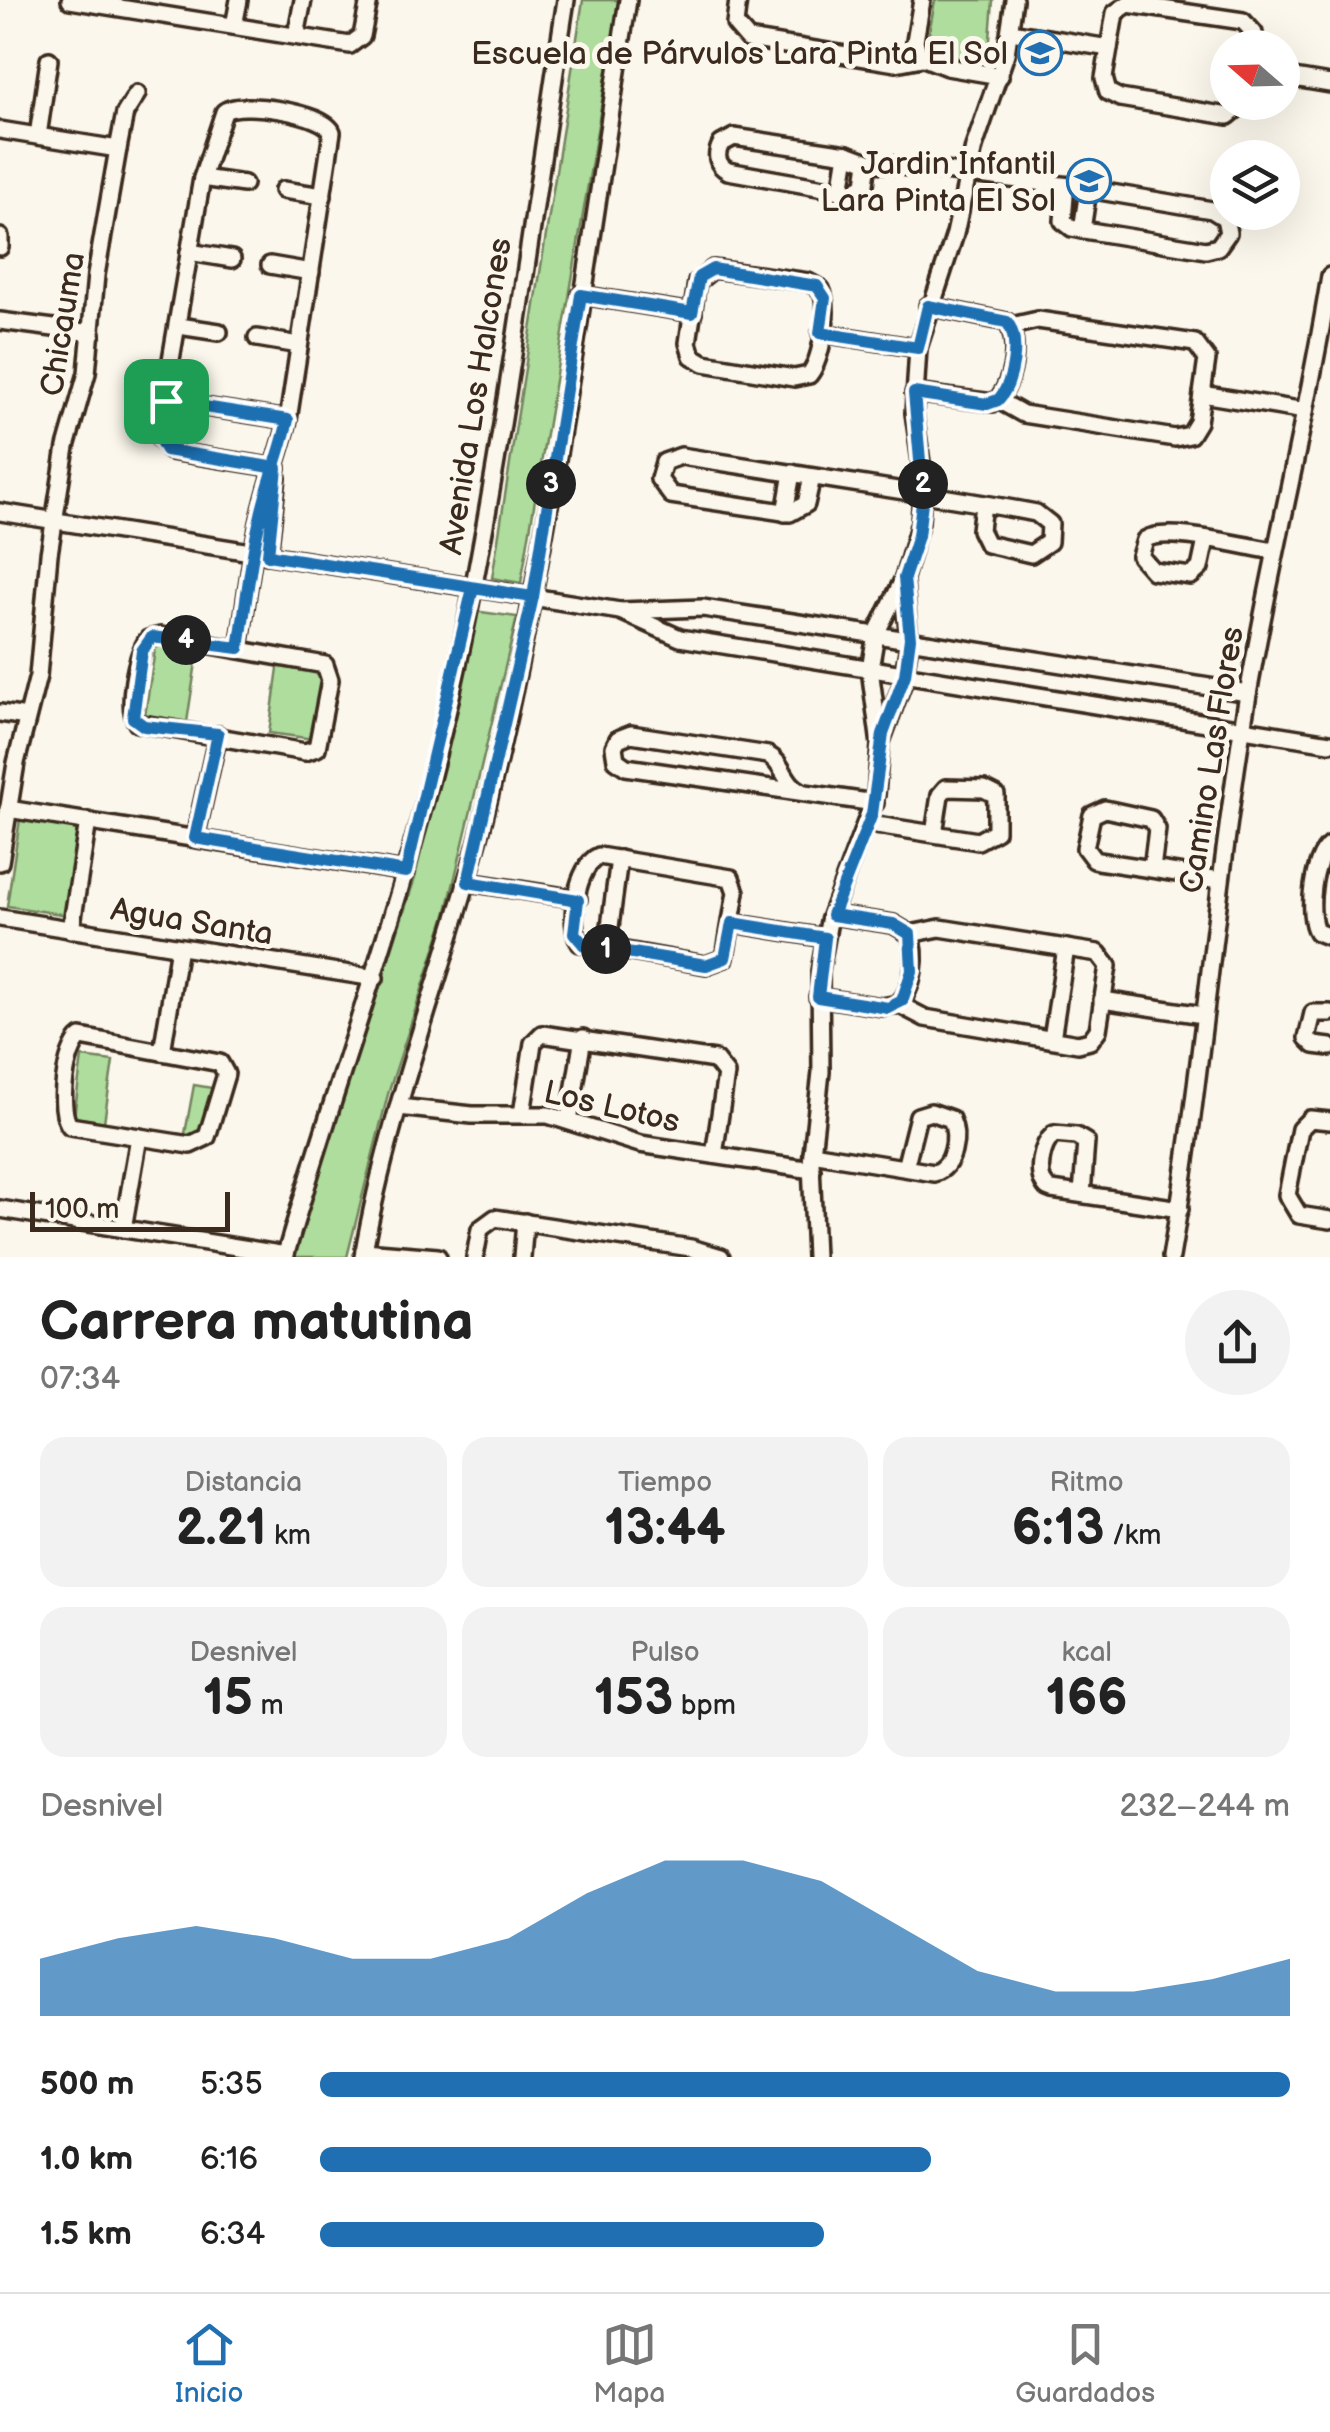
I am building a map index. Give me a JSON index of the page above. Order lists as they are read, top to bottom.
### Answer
{
  "streets": {
    "street": [
      "Chicauma",
      "Avenida Los Halcones",
      "Camino Las Flores",
      "Agua Santa",
      "Los Lotos"
    ]
  },
  "crossings": [
    ["Avenida Los Halcones", "Agua Santa"]
  ],
  "places": {
    "school or university": ["Escuela de Párvulos Lara Pinta El Sol", "Jardin Infantil Lara Pinta El Sol"]
  },
  "scale_bar": "100 m",
  "north": "left",
  "page": {
    "pins": [
      "2",
      "3",
      "4",
      "1"
    ],
    "scale": "100 m",
    "heading": ["Carrera matutina", "07:34"],
    "stats": [
      ["Distancia", "2.21 km"],
      ["Tiempo", "13:44"],
      ["Ritmo", "6:13 /km"],
      ["Desnivel", "15 m"],
      ["Pulso", "153 bpm"],
      ["kcal", "166"]
    ],
    "chart": ["Desnivel", "232–244 m"],
    "list": [
      {
        "name": "500 m",
        "note": "5:35"
      },
      {
        "name": "1.0 km",
        "note": "6:16"
      },
      {
        "name": "1.5 km",
        "note": "6:34"
      }
    ],
    "tabs": ["Inicio", "Mapa", "Guardados"]
  }
}
